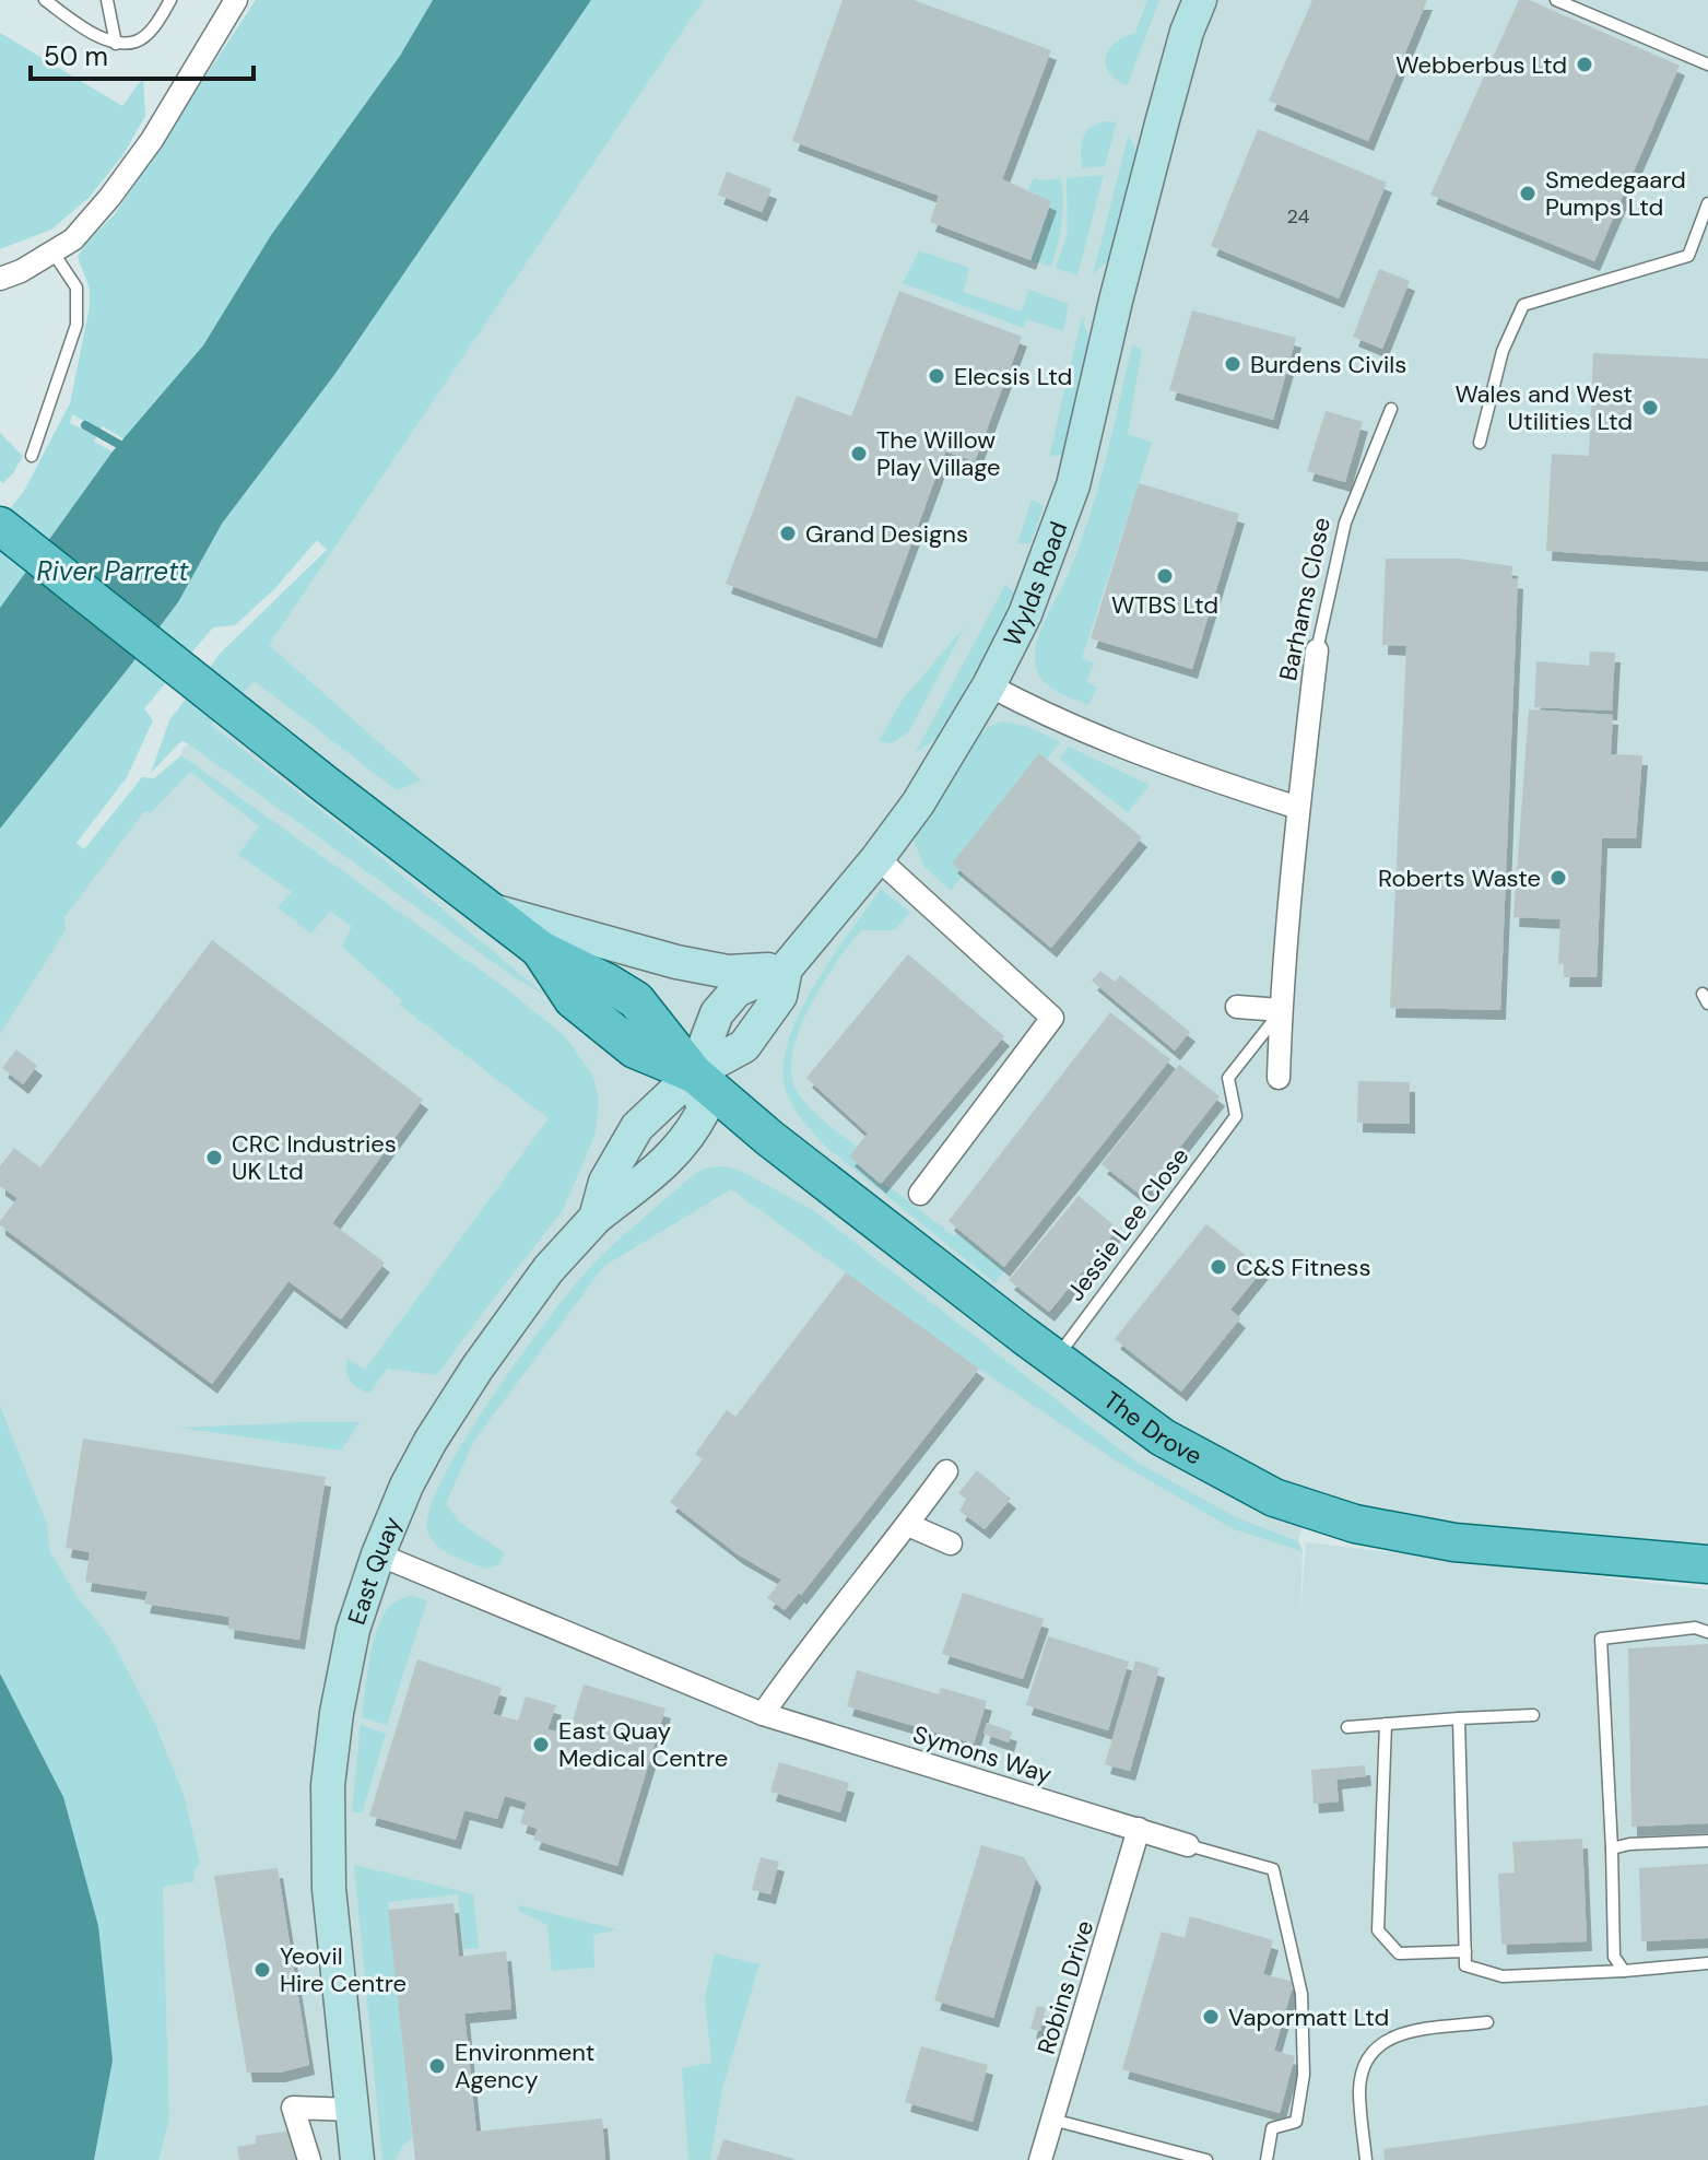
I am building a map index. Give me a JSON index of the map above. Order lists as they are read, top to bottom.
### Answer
{
  "streets": {
    "main road": ["The Drove"],
    "street": [
      "Wylds Road",
      "Barhams Close",
      "East Quay",
      "Symons Way",
      "Robins Drive"
    ],
    "lane": ["Jessie Lee Close"]
  },
  "crossings": [
    ["Wylds Road", "The Drove"],
    ["Wylds Road", "East Quay"],
    ["Barhams Close", "Jessie Lee Close"],
    ["Jessie Lee Close", "The Drove"],
    ["The Drove", "East Quay"],
    ["East Quay", "Symons Way"],
    ["Symons Way", "Robins Drive"]
  ],
  "water": ["River Parrett"],
  "places": [
    "Webberbus Ltd",
    "Smedegaard Pumps Ltd",
    "Burdens Civils",
    "Elecsis Ltd",
    "Wales and West Utilities Ltd",
    "The Willow Play Village",
    "Grand Designs",
    "WTBS Ltd",
    "Roberts Waste",
    "CRC Industries UK Ltd",
    "C&S Fitness",
    "East Quay Medical Centre",
    "Yeovil Hire Centre",
    "Vapormatt Ltd",
    "Environment Agency"
  ],
  "house_numbers": ["24"],
  "scale_bar": "50 m"
}
